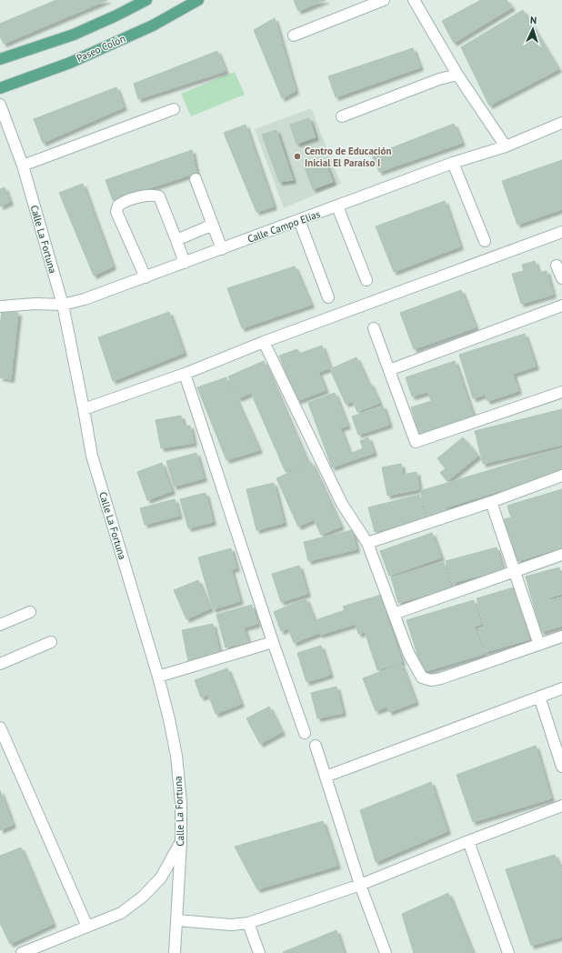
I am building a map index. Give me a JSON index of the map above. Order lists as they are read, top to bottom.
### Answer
{
  "streets": {
    "main road": ["Paseo Colón"],
    "street": ["Calle Campo Elías", "Calle La Fortuna"]
  },
  "crossings": [
    ["Calle Campo Elías", "Calle La Fortuna"]
  ],
  "places": ["Centro de Educación Inicial El Paraíso I"],
  "north": "top"
}
